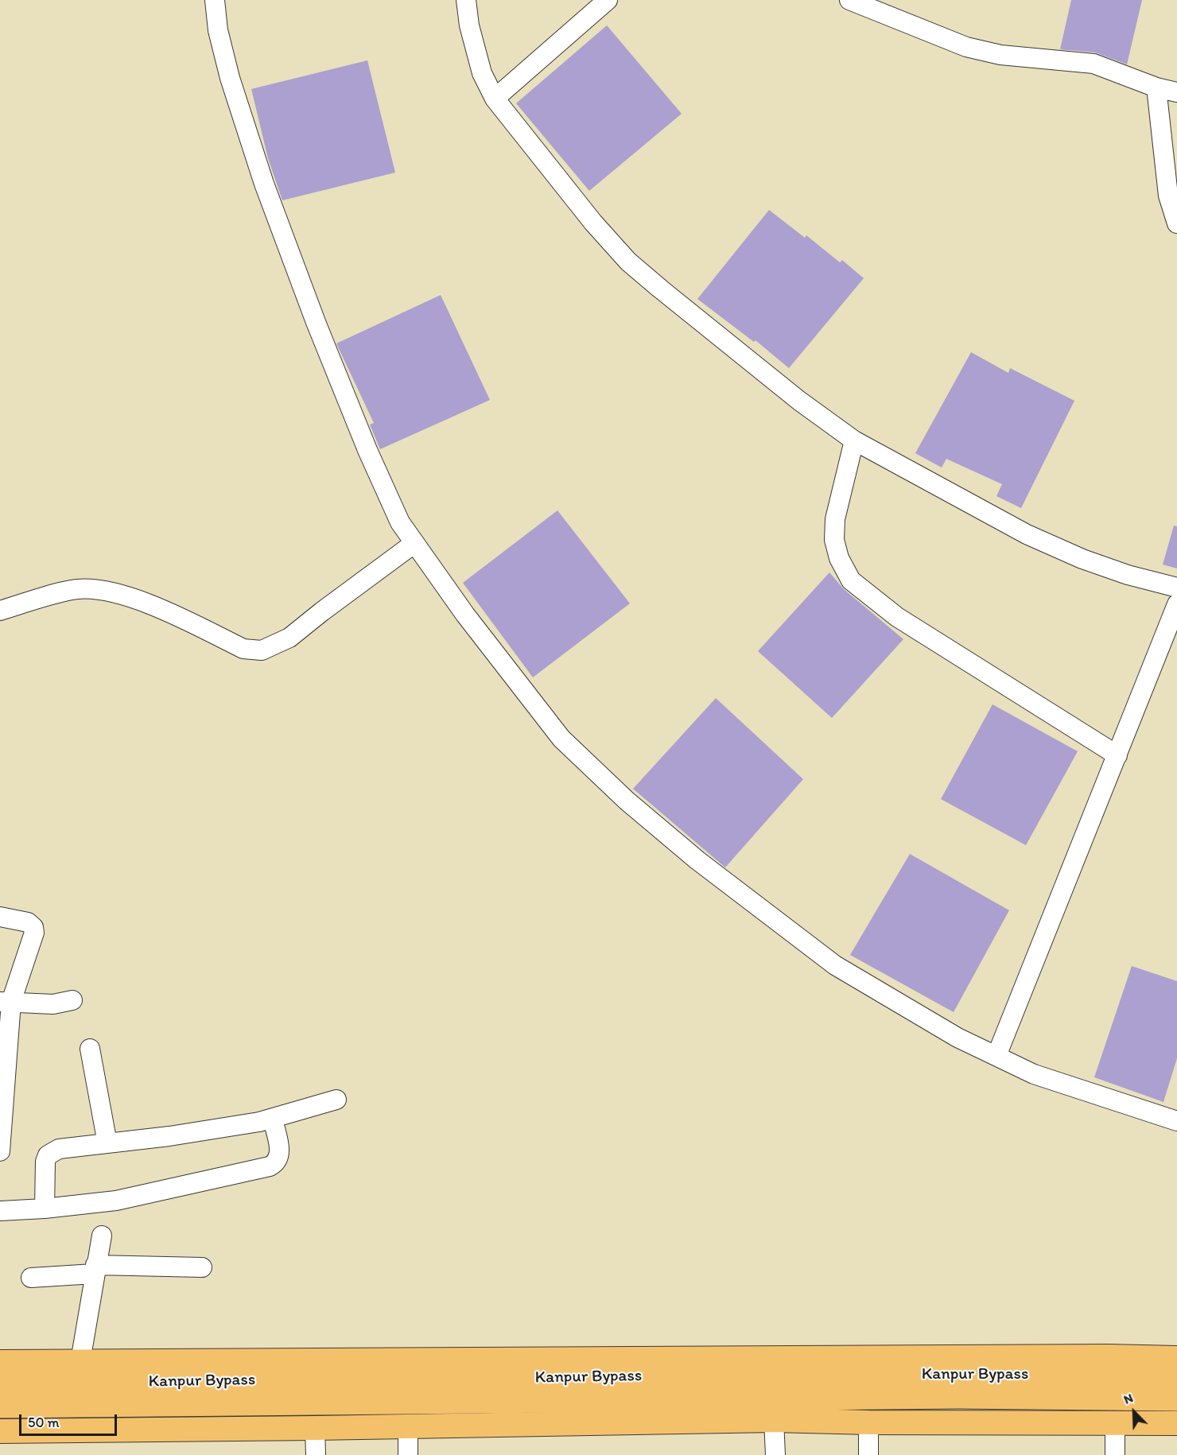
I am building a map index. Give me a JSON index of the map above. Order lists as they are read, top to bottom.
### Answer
{
  "streets": {
    "highway": ["Kanpur Bypass"]
  },
  "scale_bar": "50 m",
  "north": "top left"
}
